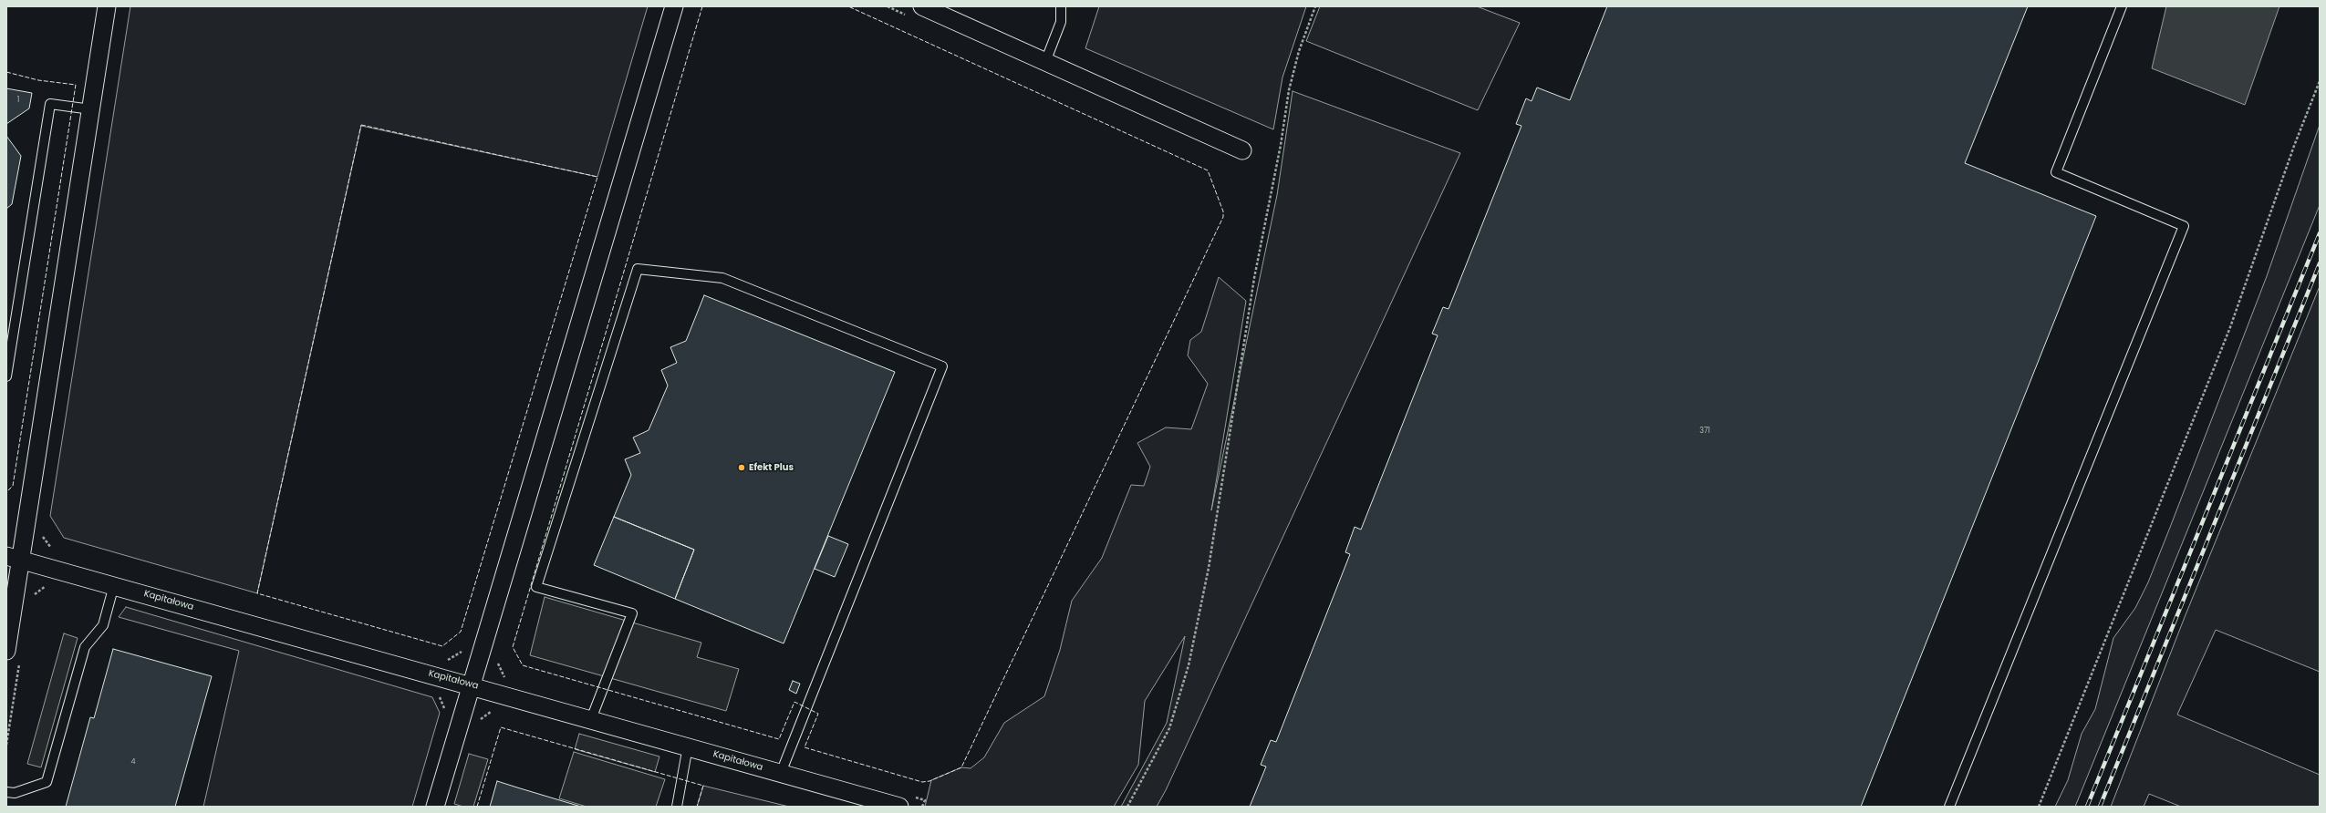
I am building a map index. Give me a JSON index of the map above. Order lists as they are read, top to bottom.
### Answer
{
  "streets": {
    "street": ["Kapitałowa"]
  },
  "places": ["Efekt Plus"],
  "house_numbers": ["1", "371", "4"]
}
